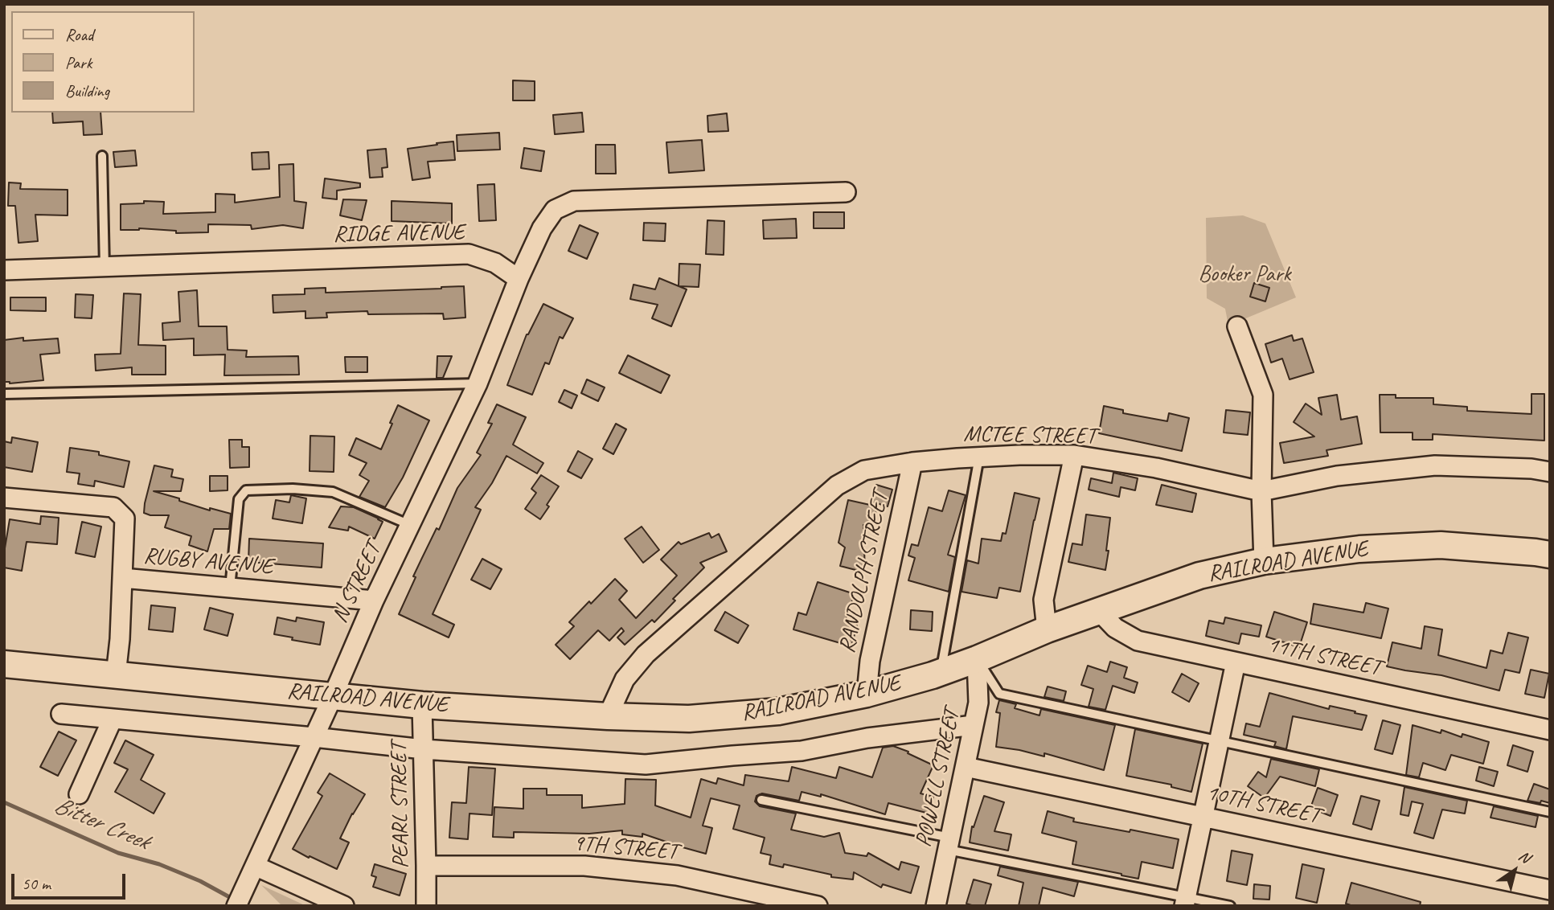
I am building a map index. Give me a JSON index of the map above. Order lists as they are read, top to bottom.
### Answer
{
  "streets": {
    "street": [
      "RIDGE AVENUE",
      "MCTEE STREET",
      "RUGBY AVENUE",
      "RAILROAD AVENUE",
      "RANDOLPH STREET",
      "N STREET",
      "11TH STREET",
      "POWELL STREET",
      "10TH STREET",
      "PEARL STREET",
      "9TH STREET"
    ]
  },
  "crossings": [
    ["RIDGE AVENUE", "N STREET"],
    ["MCTEE STREET", "RAILROAD AVENUE"],
    ["MCTEE STREET", "RANDOLPH STREET"],
    ["RUGBY AVENUE", "N STREET"],
    ["RAILROAD AVENUE", "RANDOLPH STREET"],
    ["RAILROAD AVENUE", "N STREET"],
    ["RAILROAD AVENUE", "11TH STREET"],
    ["RAILROAD AVENUE", "POWELL STREET"],
    ["RAILROAD AVENUE", "PEARL STREET"],
    ["POWELL STREET", "10TH STREET"],
    ["PEARL STREET", "9TH STREET"]
  ],
  "water": ["Bitter Creek"],
  "parks": ["Booker Park"],
  "legend": ["Road", "Park", "Building"],
  "scale_bar": "50 m",
  "north": "top right"
}
